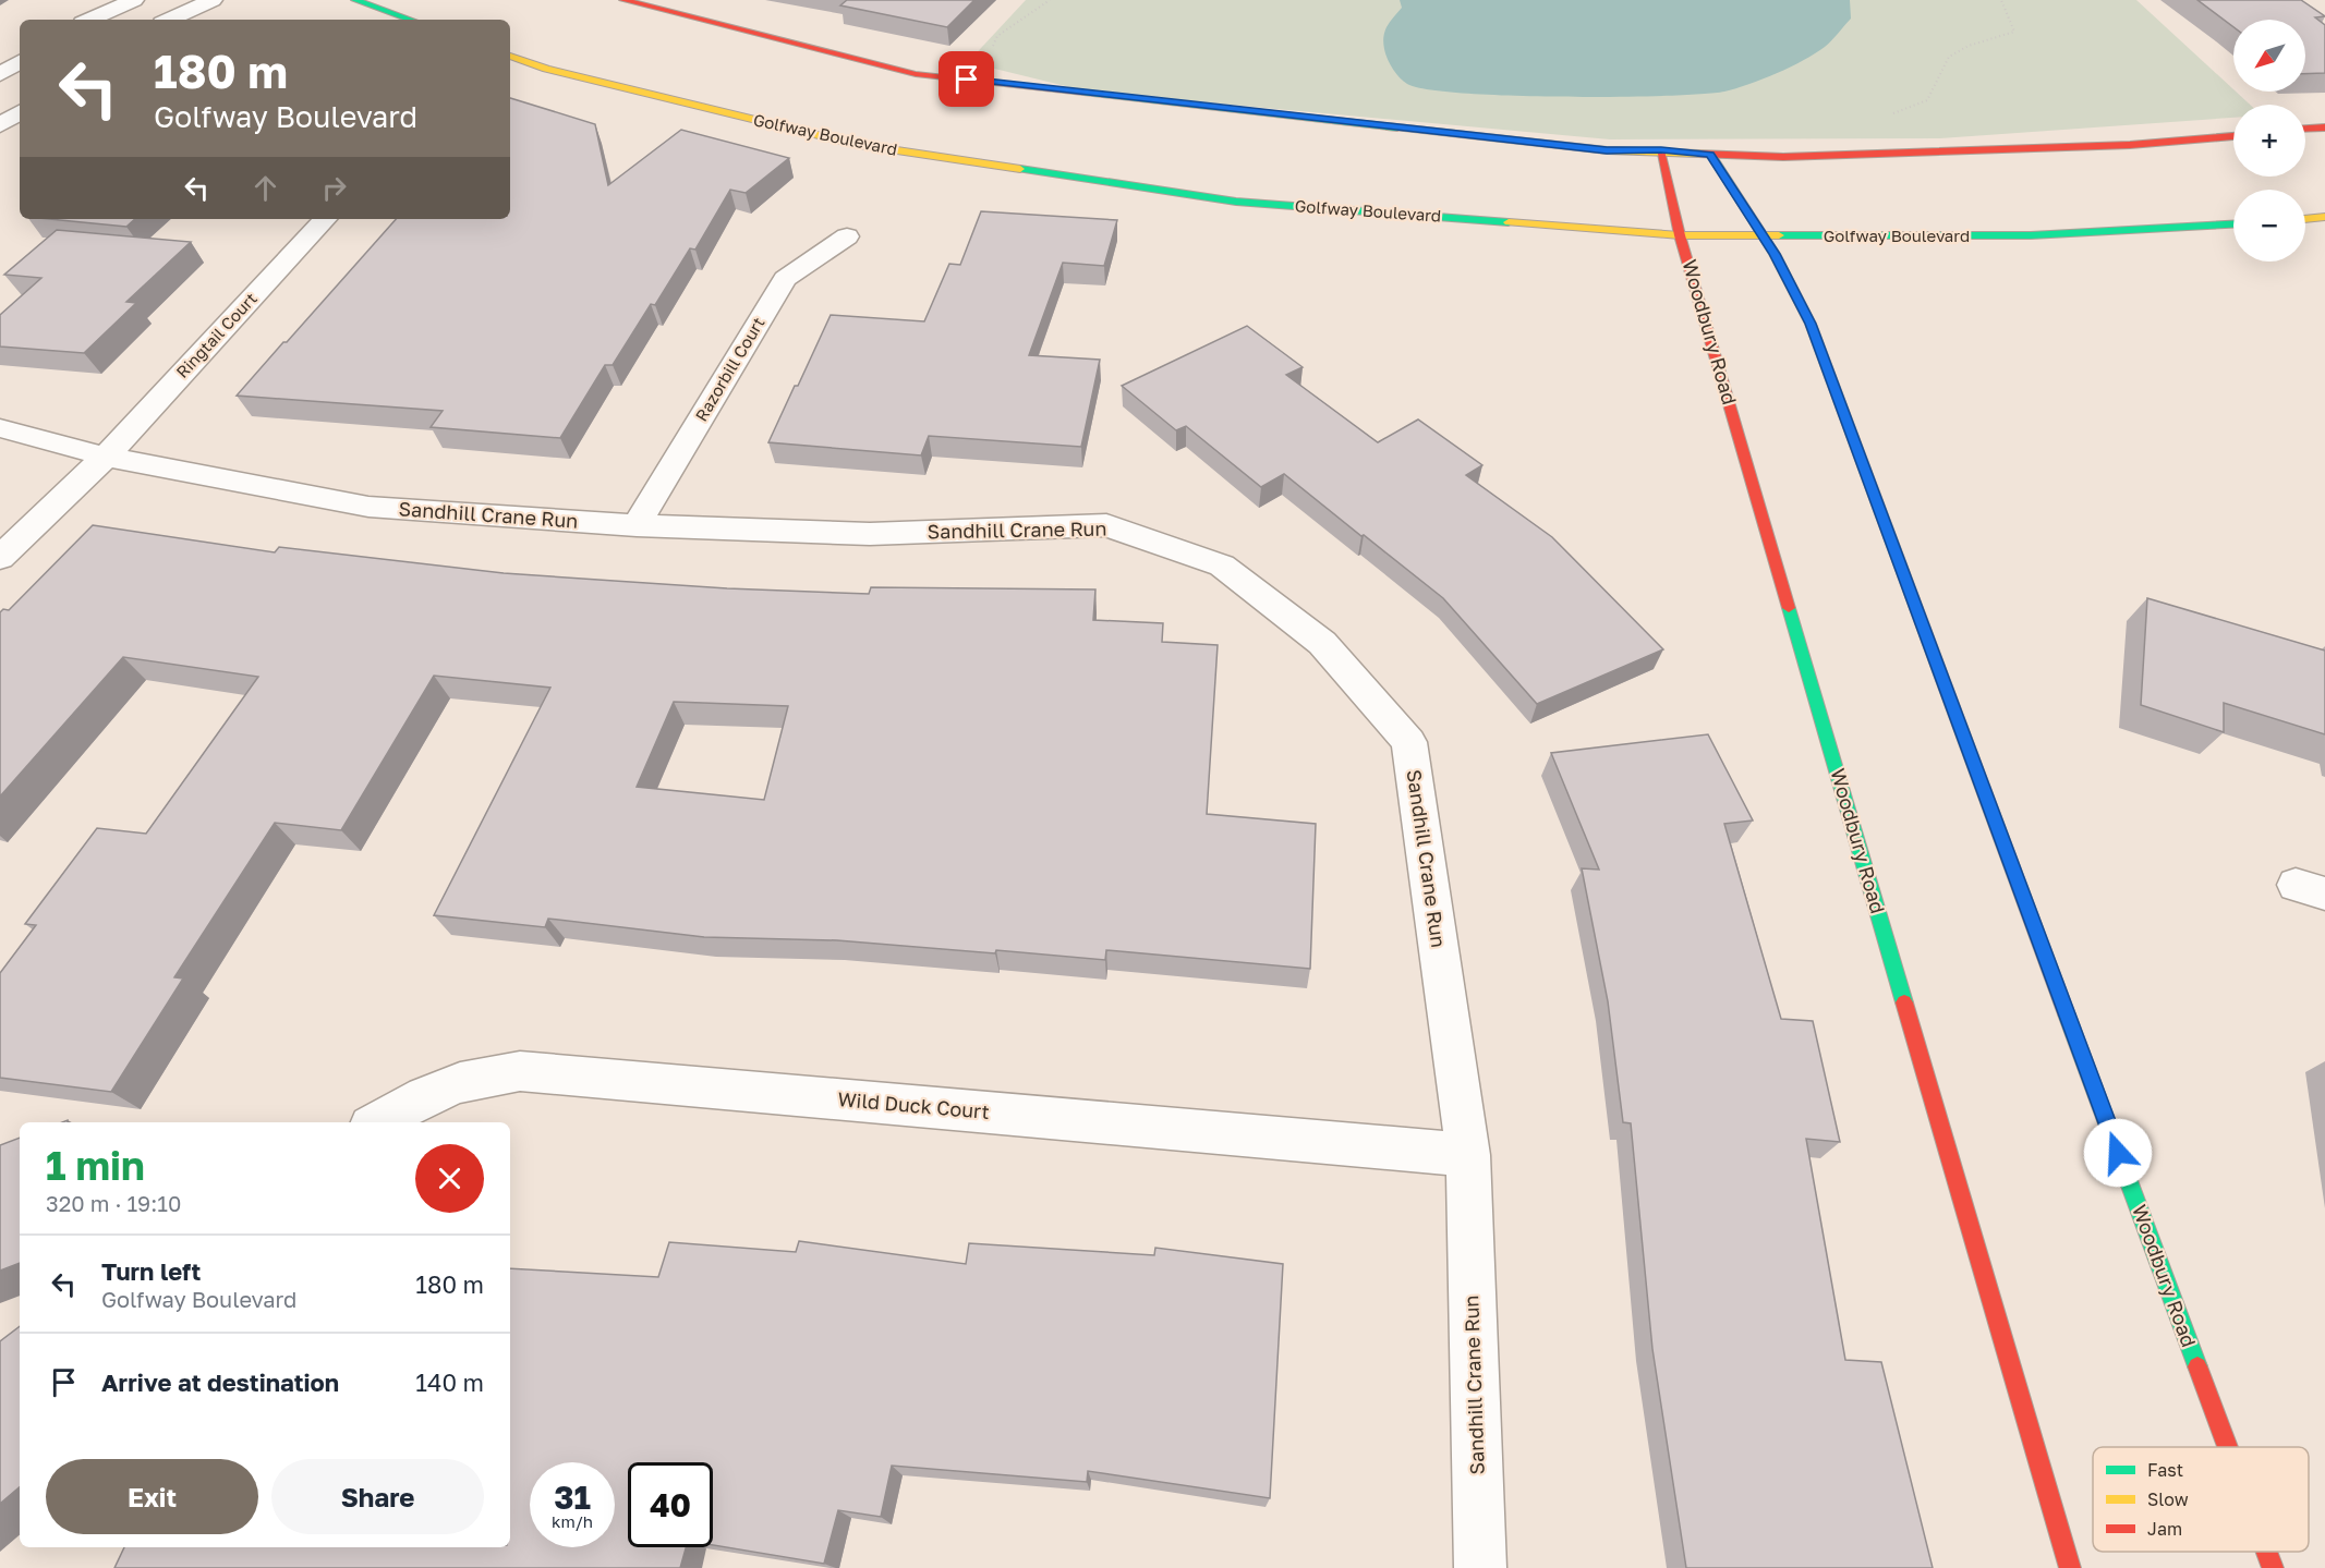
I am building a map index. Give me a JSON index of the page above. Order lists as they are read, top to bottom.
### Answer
{
  "streets": {
    "street": [
      "Golfway Boulevard",
      "Woodbury Road",
      "Ringtail Court",
      "Razorbill Court",
      "Sandhill Crane Run",
      "Wild Duck Court"
    ]
  },
  "crossings": [
    ["Golfway Boulevard", "Woodbury Road"],
    ["Ringtail Court", "Sandhill Crane Run"],
    ["Razorbill Court", "Sandhill Crane Run"],
    ["Sandhill Crane Run", "Wild Duck Court"]
  ],
  "legend": ["Fast", "Slow", "Jam"],
  "north": "bottom left",
  "page": {
    "map_buttons": ["+", "−"],
    "turn": ["180 m", "Golfway Boulevard"],
    "heading": ["1 min", "320 m · 19:10"],
    "list": [
      {
        "name": "Turn left",
        "note": "Golfway Boulevard",
        "value": "180 m"
      },
      {
        "name": "Arrive at destination",
        "value": "140 m"
      }
    ],
    "buttons": ["Exit", "Share"],
    "speed": "31 km/h",
    "limit": "40"
  }
}
